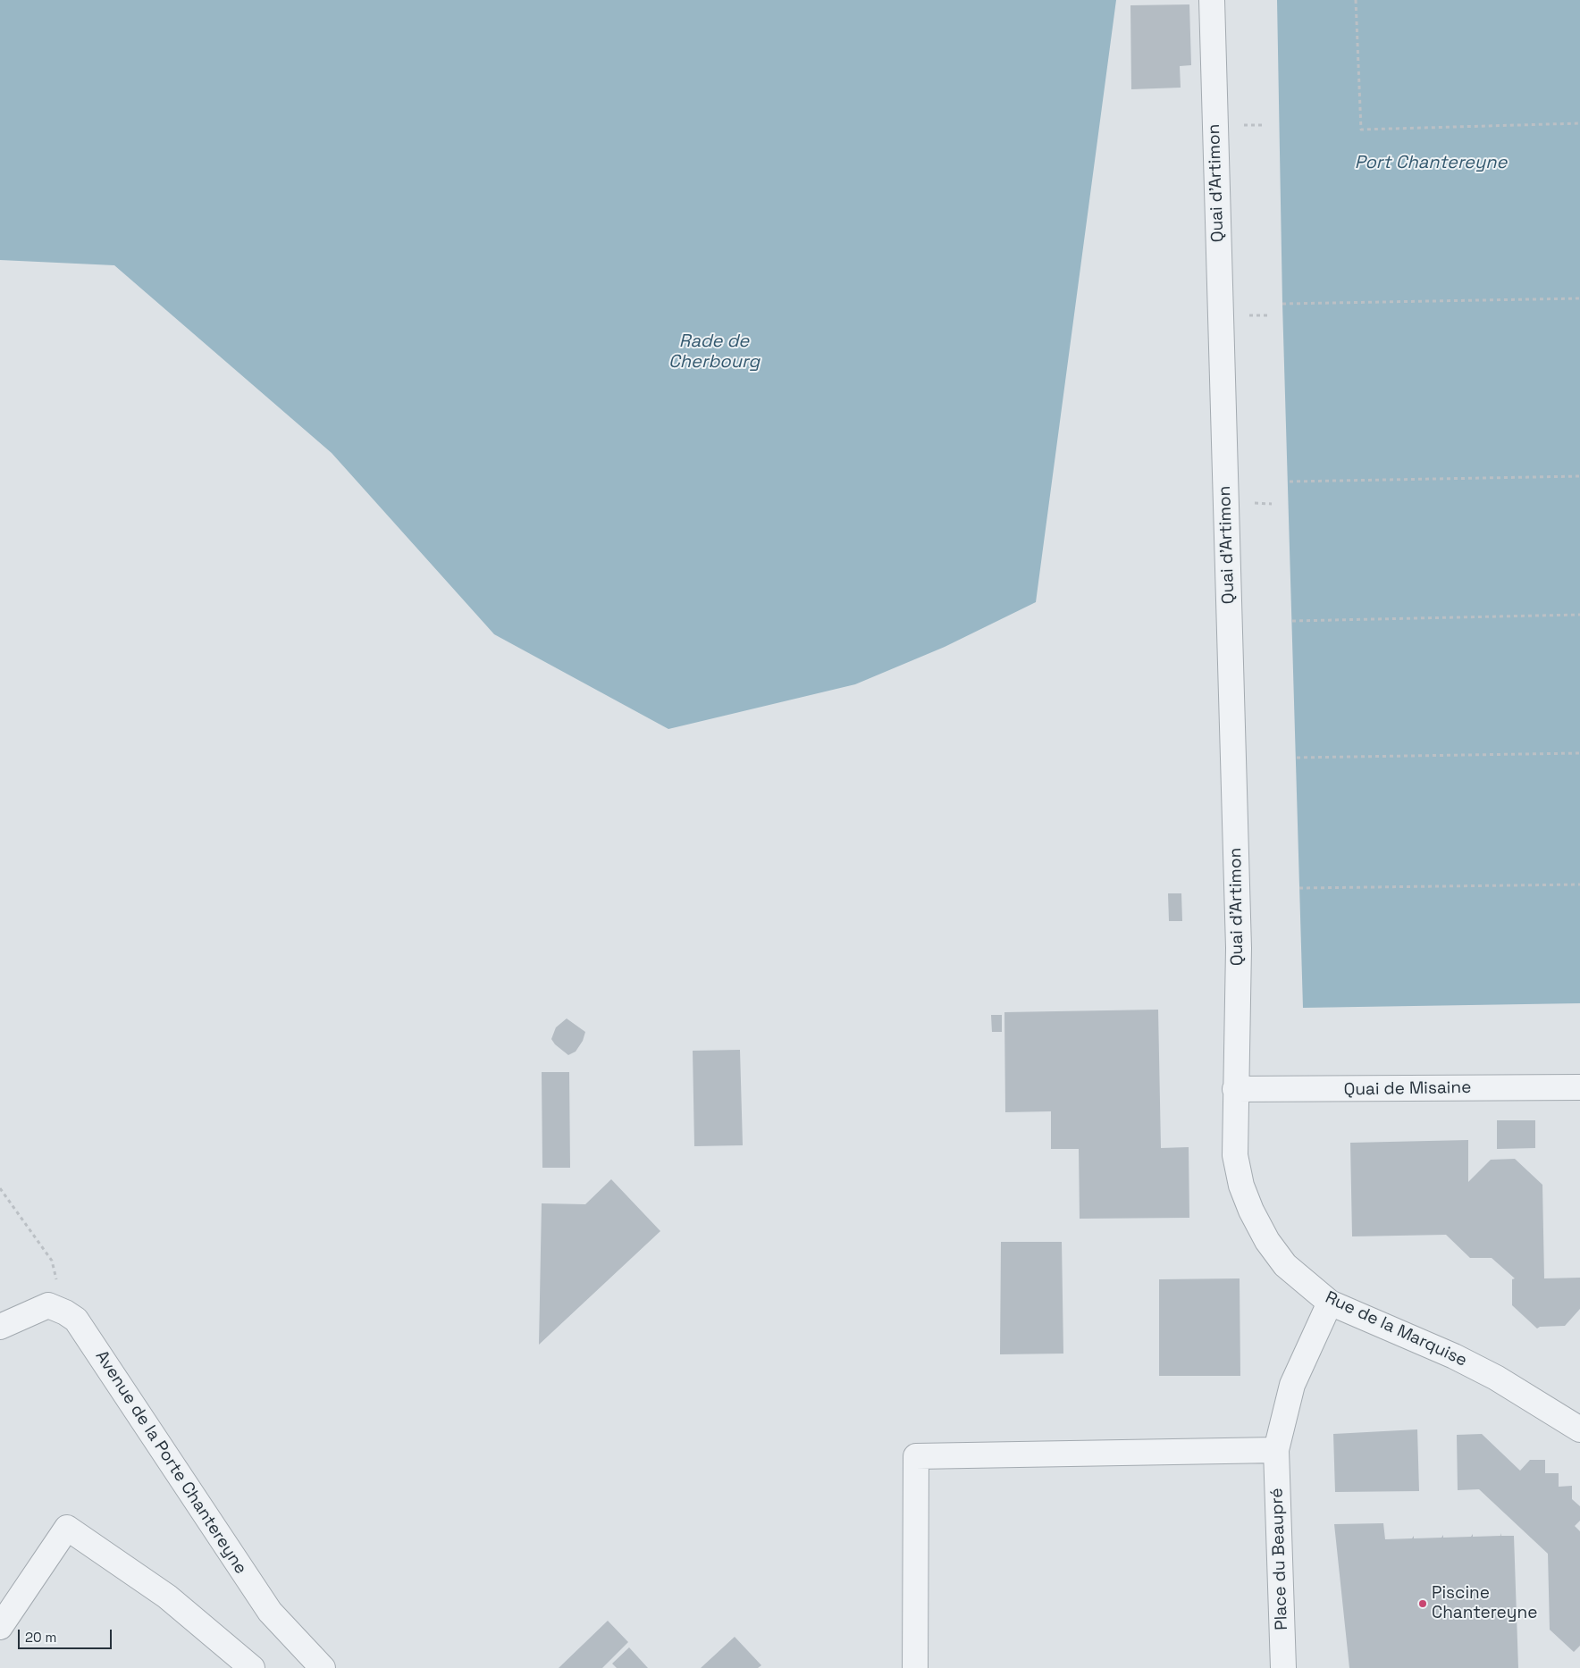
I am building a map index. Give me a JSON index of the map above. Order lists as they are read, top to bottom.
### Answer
{
  "streets": {
    "street": [
      "Quai d’Artimon",
      "Quai de Misaine",
      "Rue de la Marquise",
      "Avenue de la Porte Chantereyne",
      "Place du Beaupré"
    ]
  },
  "crossings": [
    ["Quai d’Artimon", "Quai de Misaine"],
    ["Quai d’Artimon", "Rue de la Marquise"],
    ["Quai de Misaine", "Rue de la Marquise"],
    ["Rue de la Marquise", "Place du Beaupré"]
  ],
  "water": ["Port Chantereyne", "Rade de Cherbourg"],
  "places": ["Piscine Chantereyne"],
  "scale_bar": "20 m"
}
